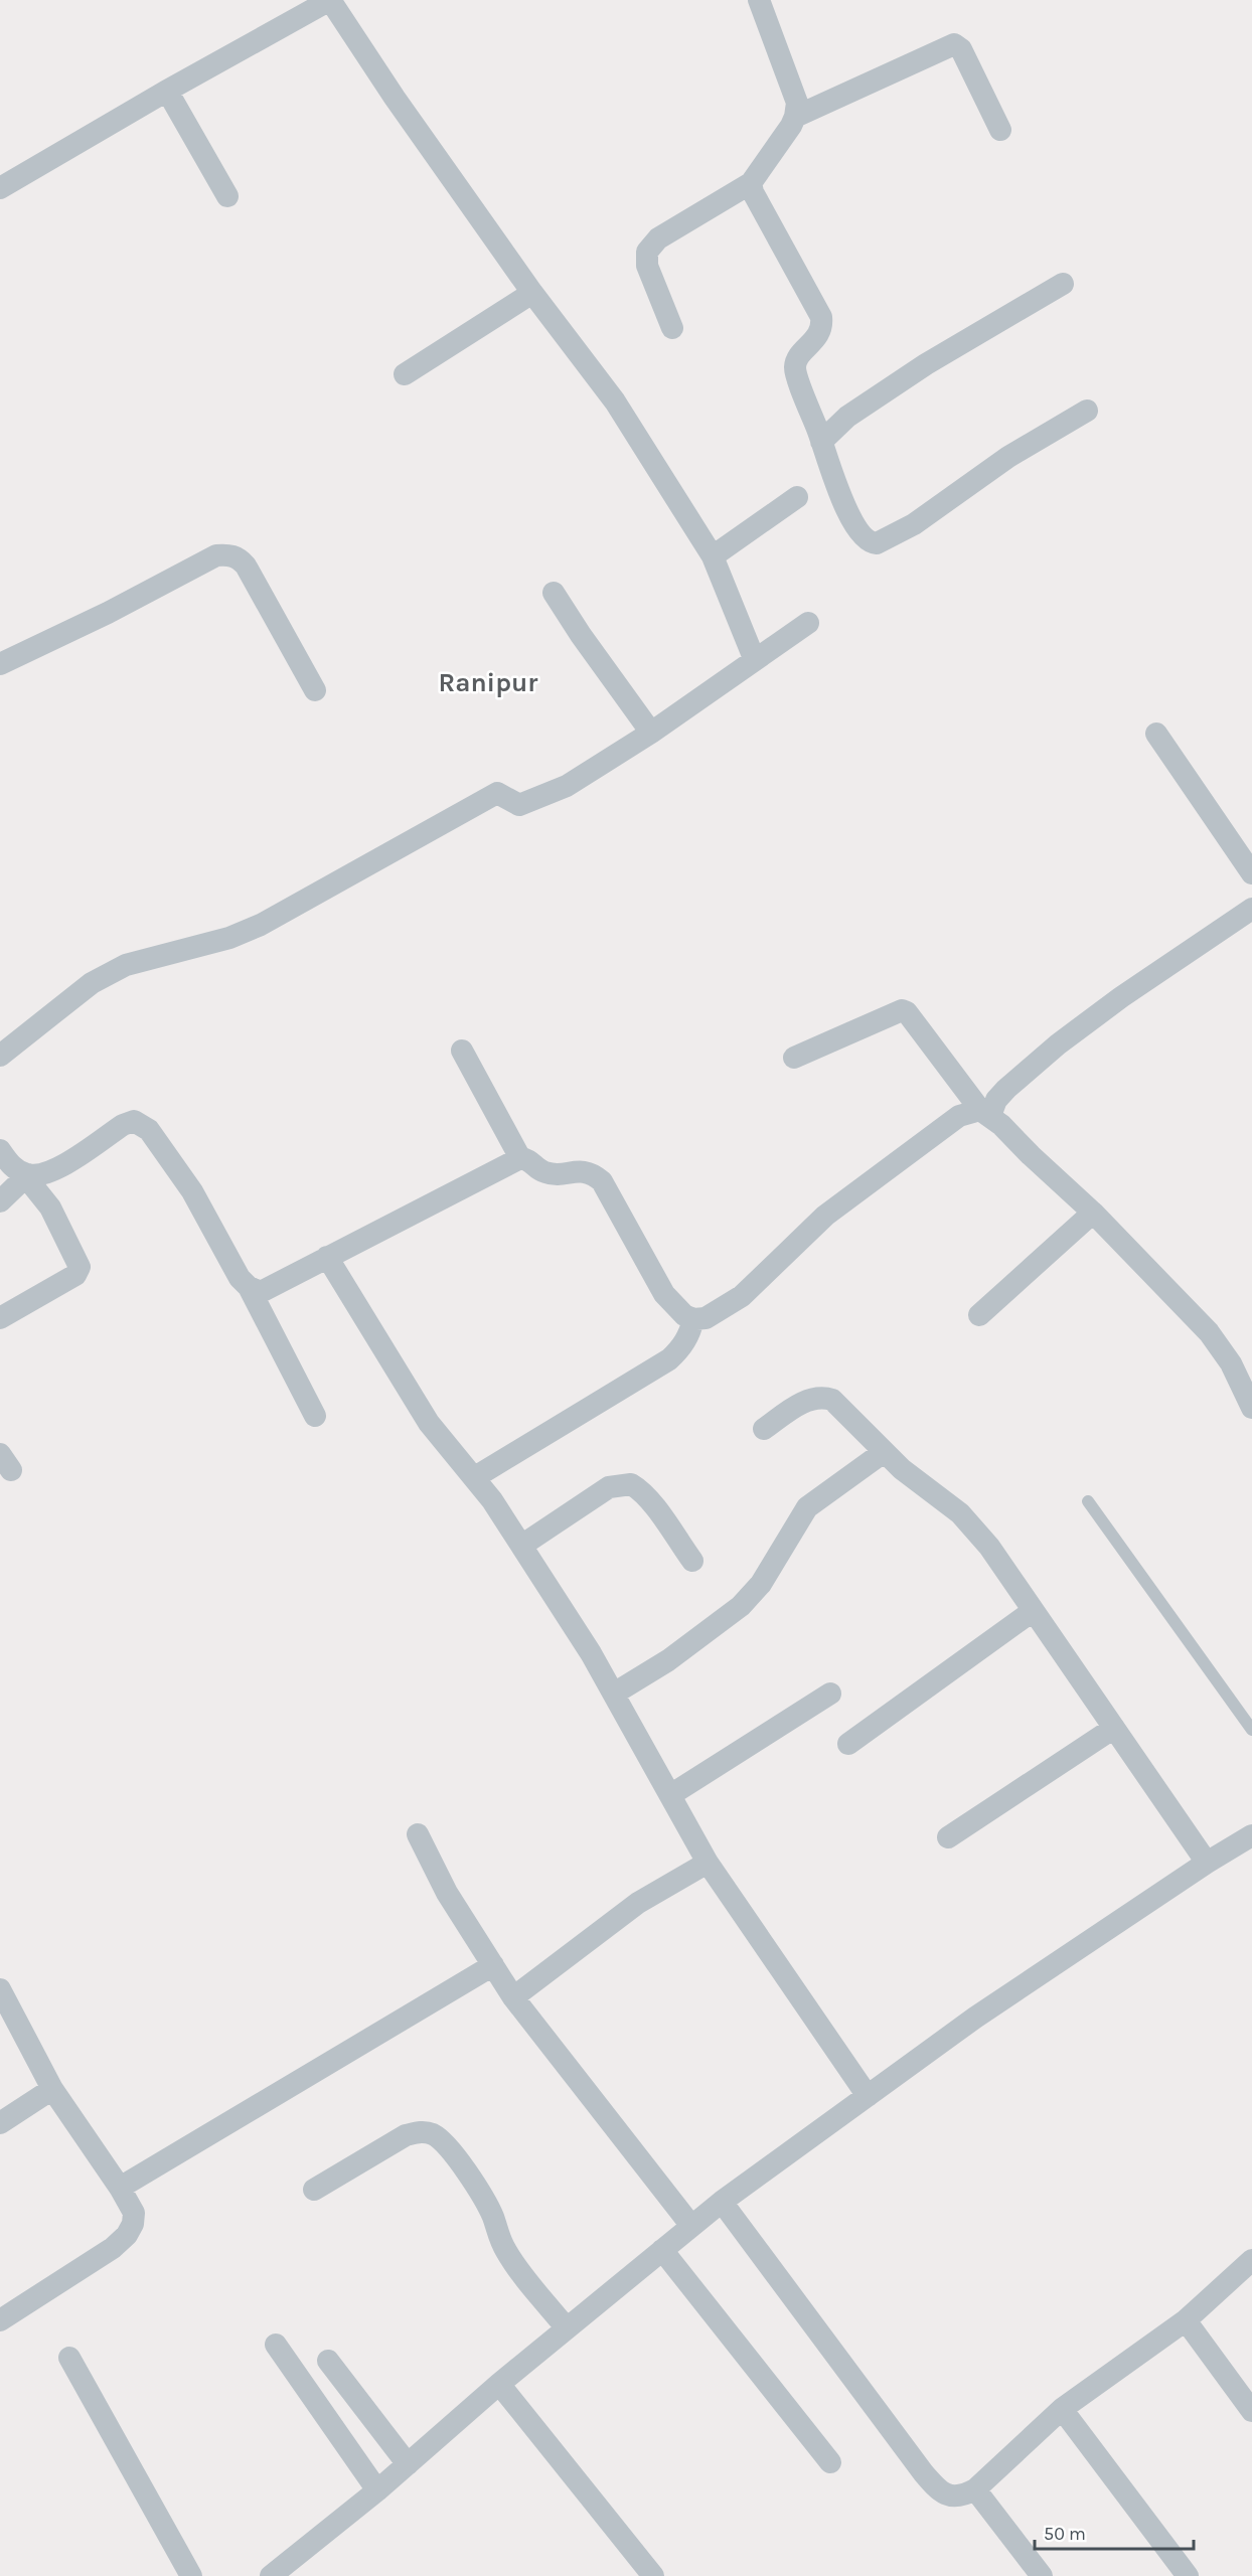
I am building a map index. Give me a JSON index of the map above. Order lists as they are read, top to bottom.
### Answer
{
  "districts": ["Ranipur"],
  "scale_bar": "50 m"
}
